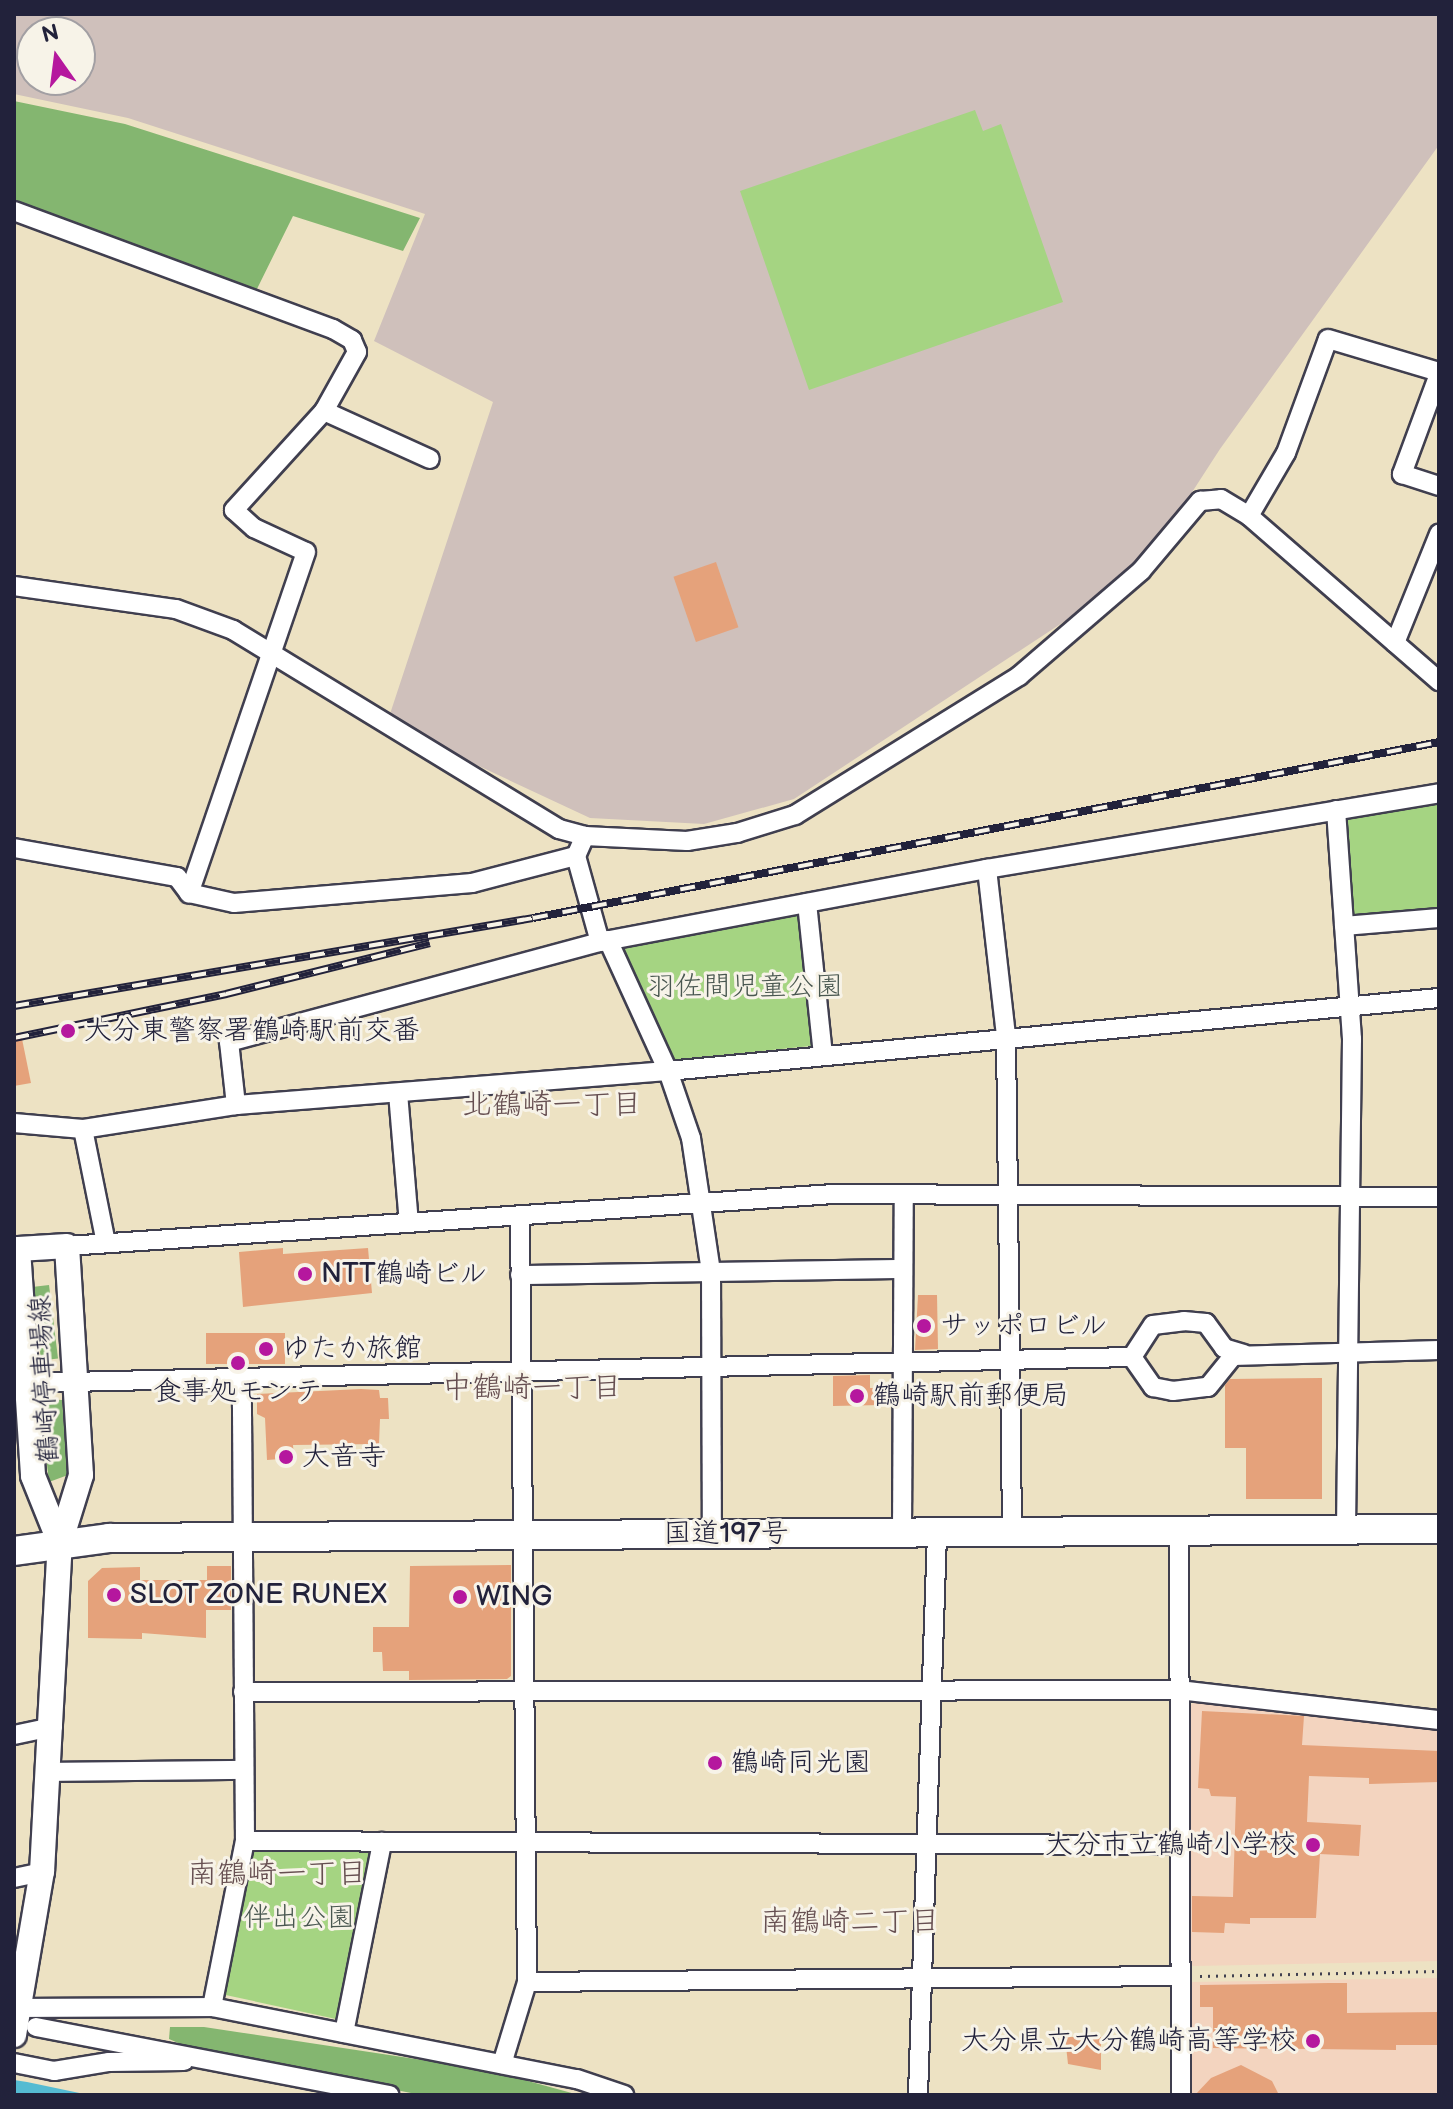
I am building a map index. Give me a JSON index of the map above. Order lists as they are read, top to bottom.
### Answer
{
  "streets": {
    "highway": ["国道197号"],
    "main road": ["鶴崎停車場線"]
  },
  "crossings": [
    ["鶴崎停車場線", "国道197号"]
  ],
  "districts": [
    "北鶴崎一丁目",
    "中鶴崎一丁目",
    "南鶴崎一丁目",
    "南鶴崎二丁目"
  ],
  "parks": ["羽佐間児童公園", "伴出公園"],
  "places": [
    "大分東警察署鶴崎駅前交番",
    "NTT鶴崎ビル",
    "サッポロビル",
    "ゆたか旅館",
    "食事処モンテ",
    "鶴崎駅前郵便局",
    "大音寺",
    "SLOT ZONE RUNEX",
    "WING",
    "鶴崎同光園",
    "大分市立鶴崎小学校",
    "大分県立大分鶴崎高等学校"
  ],
  "north": "top"
}
